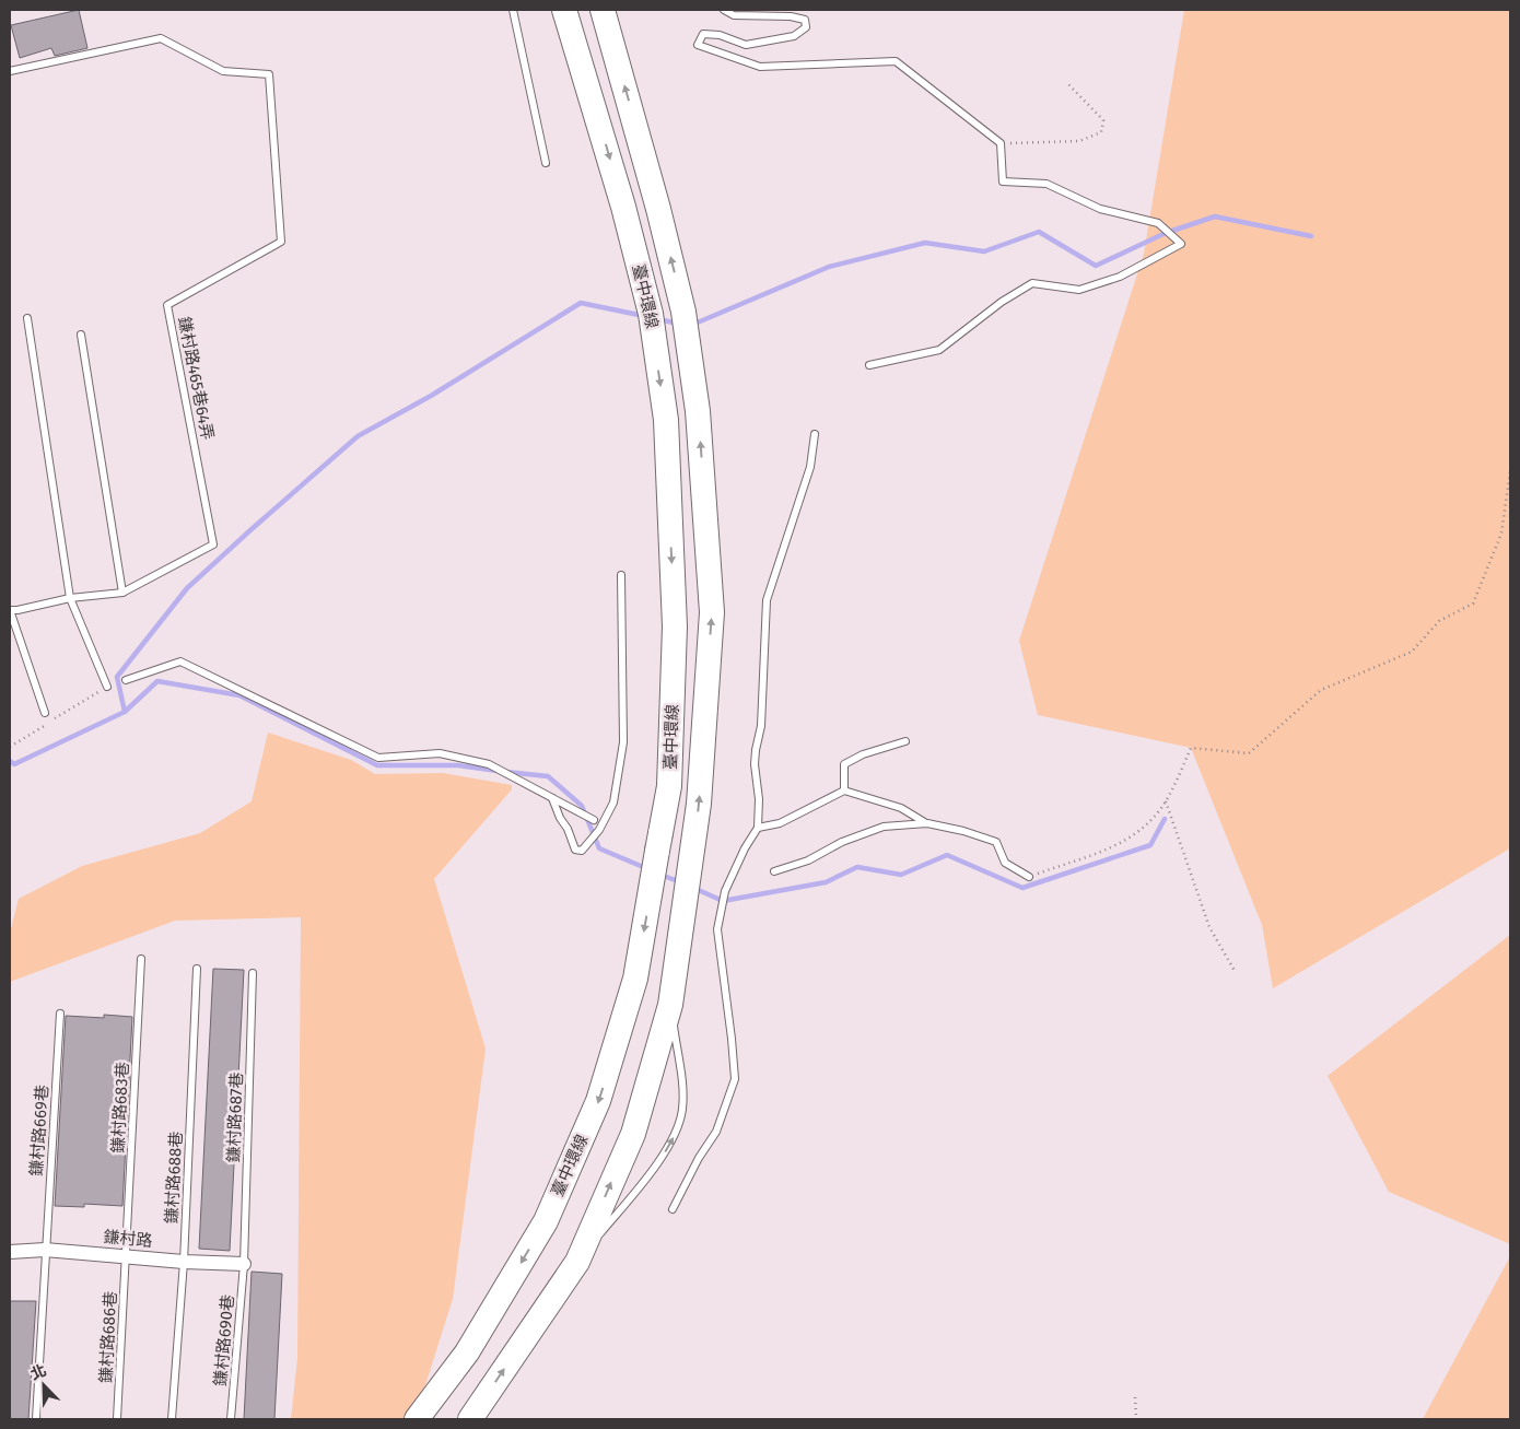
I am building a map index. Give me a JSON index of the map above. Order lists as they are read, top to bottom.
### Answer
{
  "streets": {
    "highway": ["臺中環線"],
    "street": ["鎌村路"],
    "lane": [
      "鎌村路465巷64弄",
      "鎌村路683巷",
      "鎌村路687巷",
      "鎌村路669巷",
      "鎌村路688巷",
      "鎌村路686巷",
      "鎌村路690巷"
    ]
  },
  "crossings": [
    ["鎌村路683巷", "鎌村路"],
    ["鎌村路683巷", "鎌村路686巷"],
    ["鎌村路687巷", "鎌村路"],
    ["鎌村路687巷", "鎌村路690巷"],
    ["鎌村路669巷", "鎌村路"],
    ["鎌村路688巷", "鎌村路"],
    ["鎌村路", "鎌村路686巷"],
    ["鎌村路", "鎌村路690巷"]
  ],
  "north": "top left"
}
